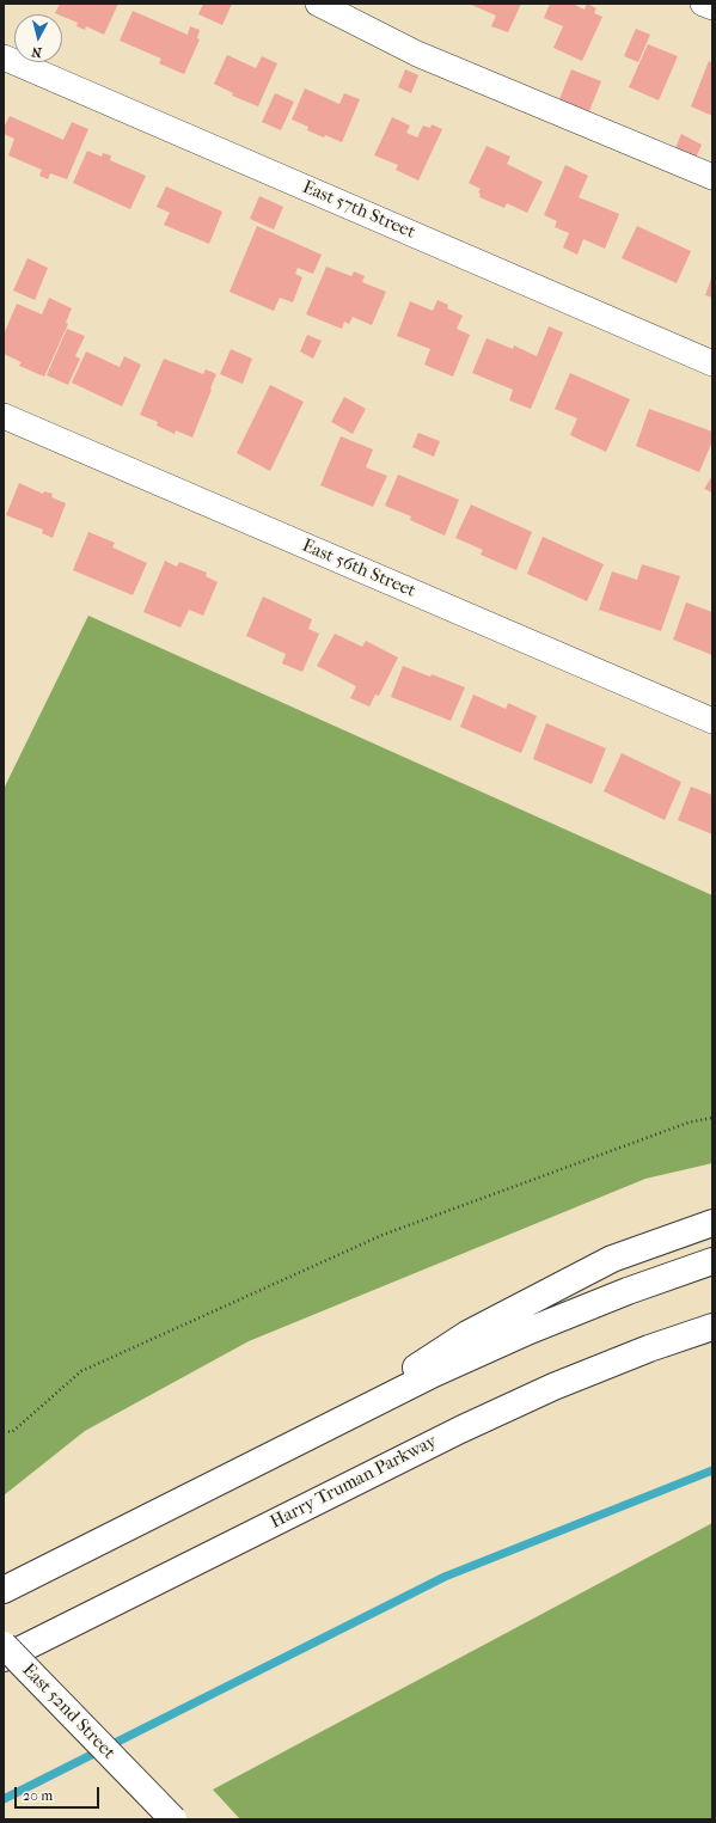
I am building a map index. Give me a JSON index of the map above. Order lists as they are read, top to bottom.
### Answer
{
  "streets": {
    "main road": ["Harry Truman Parkway", "East 52nd Street"],
    "street": ["East 57th Street", "East 56th Street"]
  },
  "scale_bar": "20 m",
  "north": "bottom"
}
